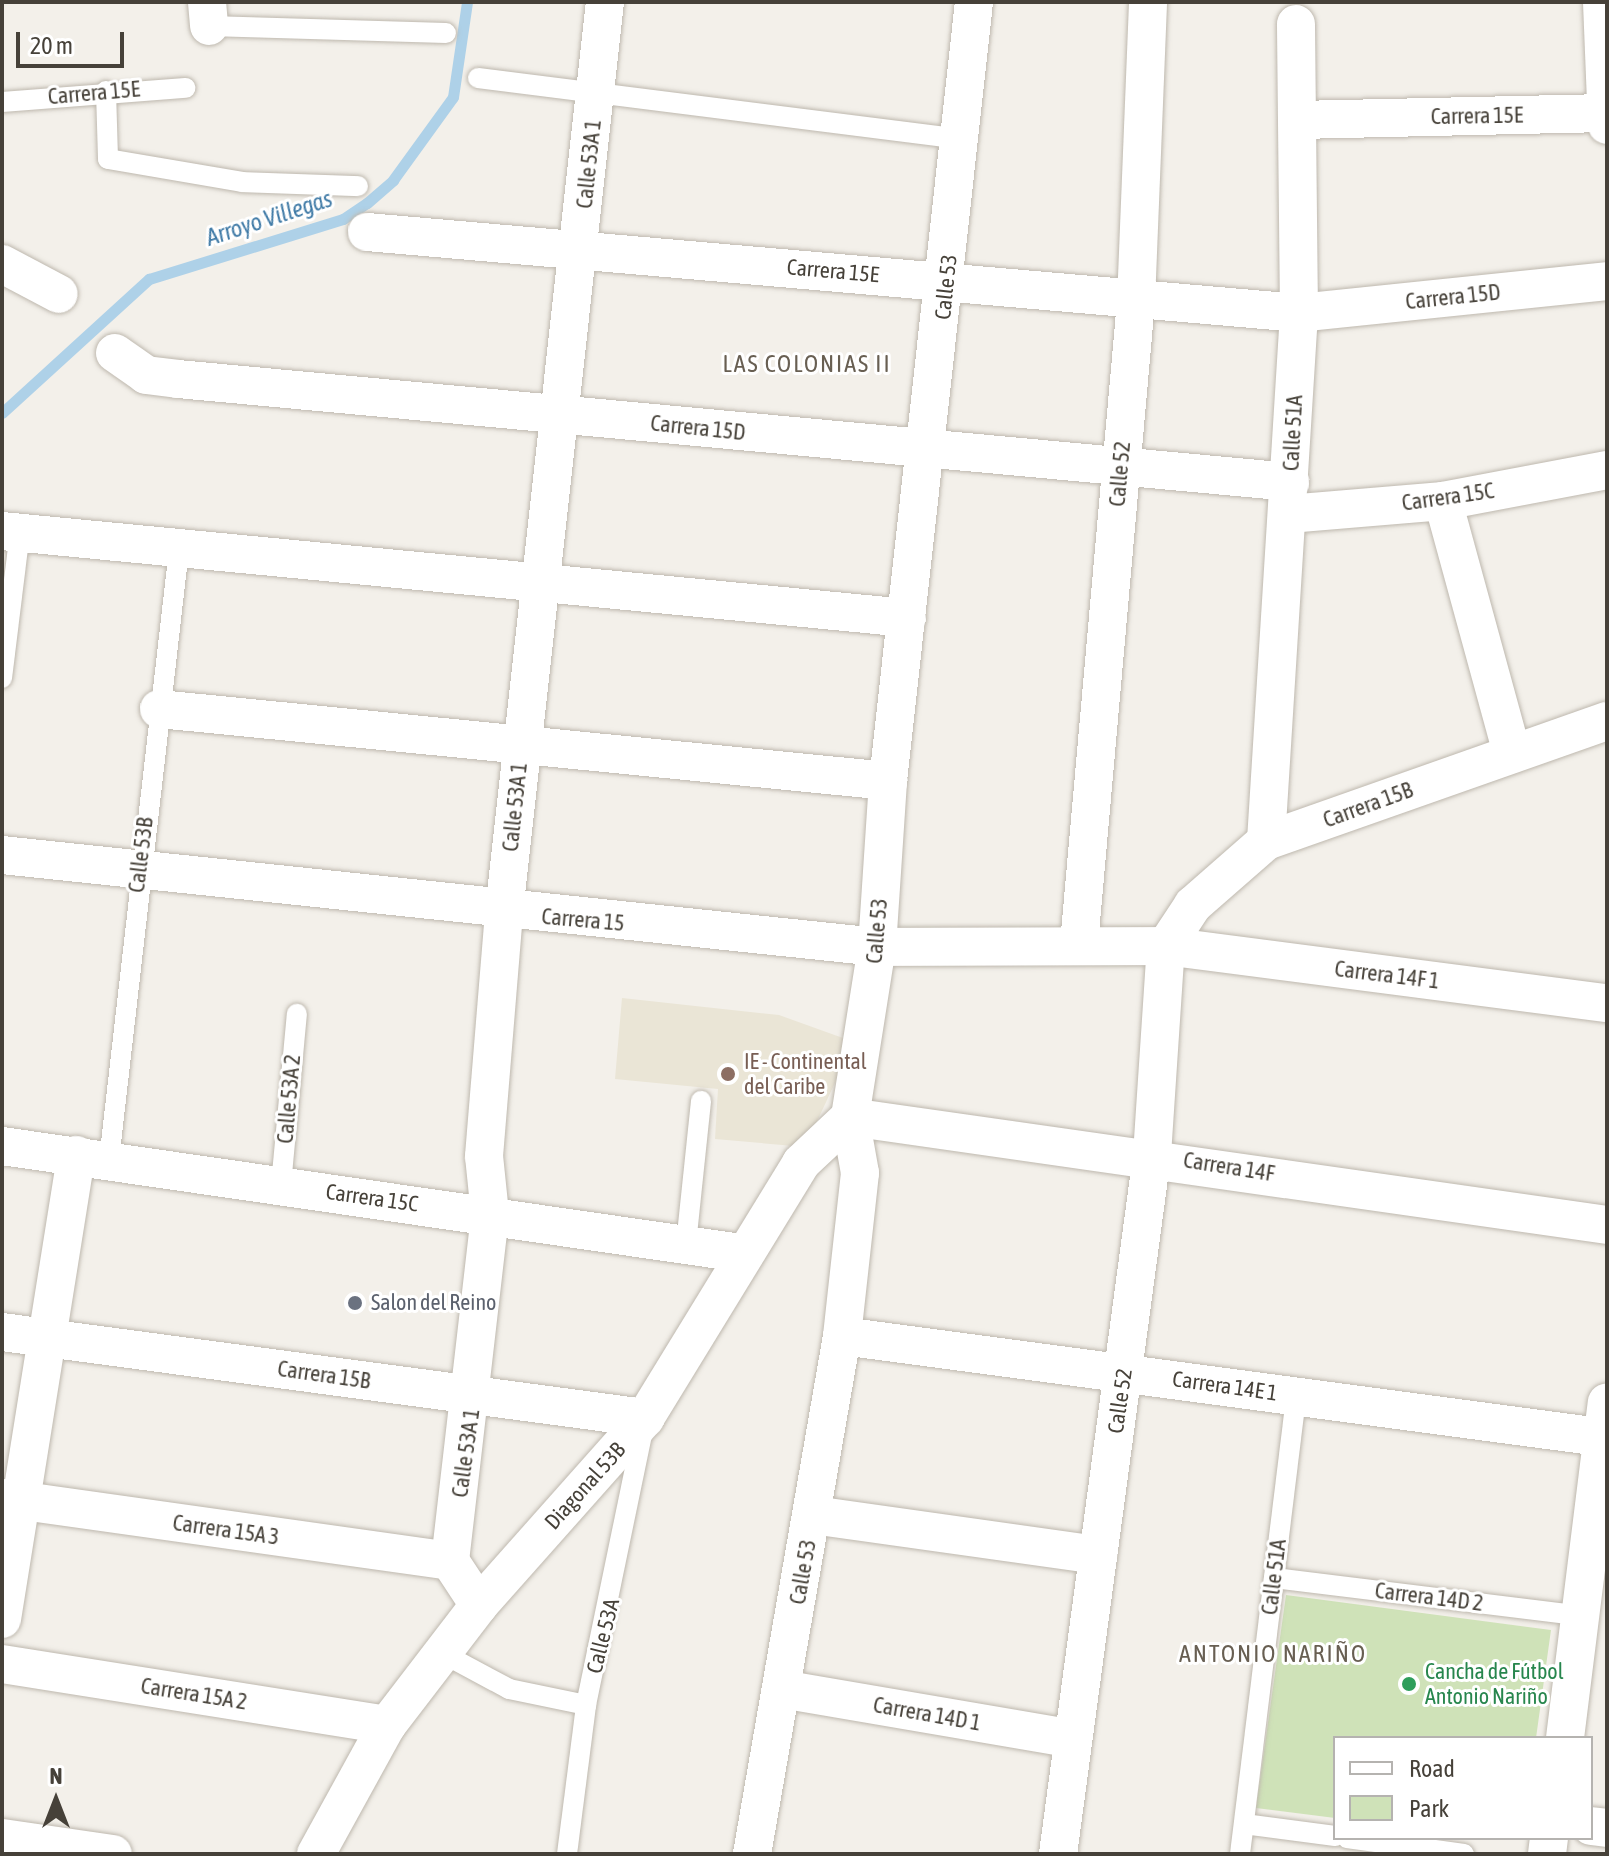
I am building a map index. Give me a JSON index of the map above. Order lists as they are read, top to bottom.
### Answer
{
  "streets": {
    "street": [
      "Carrera 15E",
      "Calle 53A 1",
      "Calle 53",
      "Carrera 15D",
      "Calle 51A",
      "Calle 52",
      "Carrera 15C",
      "Carrera 15B",
      "Calle 53B",
      "Carrera 15",
      "Carrera 14F 1",
      "Carrera 14F",
      "Carrera 14E 1",
      "Diagonal 53B",
      "Carrera 15A 3",
      "Carrera 15A 2",
      "Carrera 14D 1"
    ],
    "lane": ["Calle 53A 2", "Carrera 14D 2", "Calle 53A"]
  },
  "crossings": [
    ["Carrera 15E", "Calle 53A 1"],
    ["Carrera 15E", "Calle 53"],
    ["Carrera 15E", "Carrera 15D"],
    ["Carrera 15E", "Calle 51A"],
    ["Carrera 15E", "Calle 52"],
    ["Calle 53A 1", "Carrera 15D"],
    ["Calle 53A 1", "Carrera 15C"],
    ["Calle 53A 1", "Carrera 15B"],
    ["Calle 53A 1", "Carrera 15"],
    ["Calle 53A 1", "Carrera 15A 3"],
    ["Calle 53", "Carrera 15D"],
    ["Calle 53", "Carrera 15"],
    ["Calle 53", "Carrera 14F"],
    ["Calle 53", "Carrera 14E 1"],
    ["Calle 53", "Diagonal 53B"],
    ["Calle 53", "Carrera 14D 1"],
    ["Carrera 15D", "Calle 51A"],
    ["Carrera 15D", "Calle 52"],
    ["Carrera 15D", "Carrera 15C"],
    ["Calle 51A", "Carrera 15C"],
    ["Calle 51A", "Carrera 15B"],
    ["Calle 51A", "Carrera 14E 1"],
    ["Calle 51A", "Carrera 14D 2"],
    ["Calle 52", "Carrera 15B"],
    ["Calle 52", "Carrera 15"],
    ["Calle 52", "Carrera 14F 1"],
    ["Calle 52", "Carrera 14F"],
    ["Calle 52", "Carrera 14E 1"],
    ["Calle 52", "Carrera 14D 1"],
    ["Carrera 15C", "Calle 53B"],
    ["Carrera 15C", "Calle 53A 2"],
    ["Carrera 15C", "Diagonal 53B"],
    ["Carrera 15B", "Calle 53B"],
    ["Carrera 15B", "Carrera 15"],
    ["Carrera 15B", "Carrera 14F 1"],
    ["Carrera 15B", "Diagonal 53B"],
    ["Carrera 15B", "Calle 53A"],
    ["Calle 53B", "Carrera 15"],
    ["Calle 53B", "Carrera 15A 3"],
    ["Carrera 15", "Carrera 14F 1"],
    ["Carrera 14F", "Diagonal 53B"],
    ["Diagonal 53B", "Calle 53A"],
    ["Diagonal 53B", "Carrera 15A 2"]
  ],
  "districts": ["LAS COLONIAS II", "ANTONIO NARIÑO"],
  "water": ["Arroyo Villegas"],
  "places": ["IE - Continental del Caribe", "Salon del Reino", "Cancha de Fútbol Antonio Nariño"],
  "legend": ["Road", "Park"],
  "scale_bar": "20 m",
  "north": "top"
}
